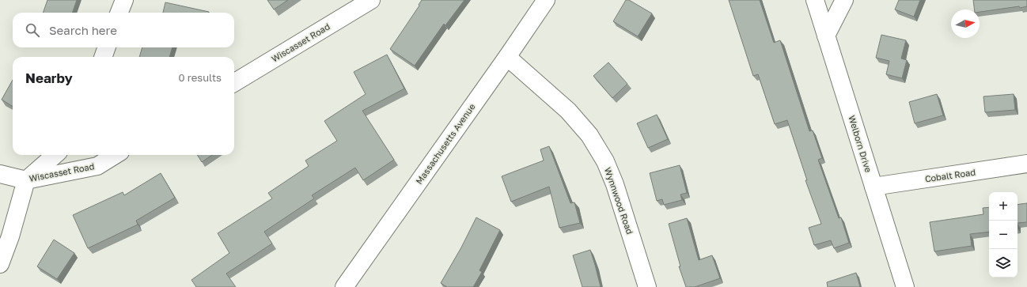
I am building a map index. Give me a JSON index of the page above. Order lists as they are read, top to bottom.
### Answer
{
  "streets": {
    "street": [
      "Wiscasset Road",
      "Massachusetts Avenue",
      "Welborn Drive",
      "Cobalt Road",
      "Wynnwood Road"
    ]
  },
  "crossings": [
    ["Massachusetts Avenue", "Wynnwood Road"],
    ["Welborn Drive", "Cobalt Road"]
  ],
  "north": "right",
  "page": {
    "search": "Search here",
    "heading": ["Nearby", "0 results"],
    "map_buttons": ["+", "−"]
  }
}
